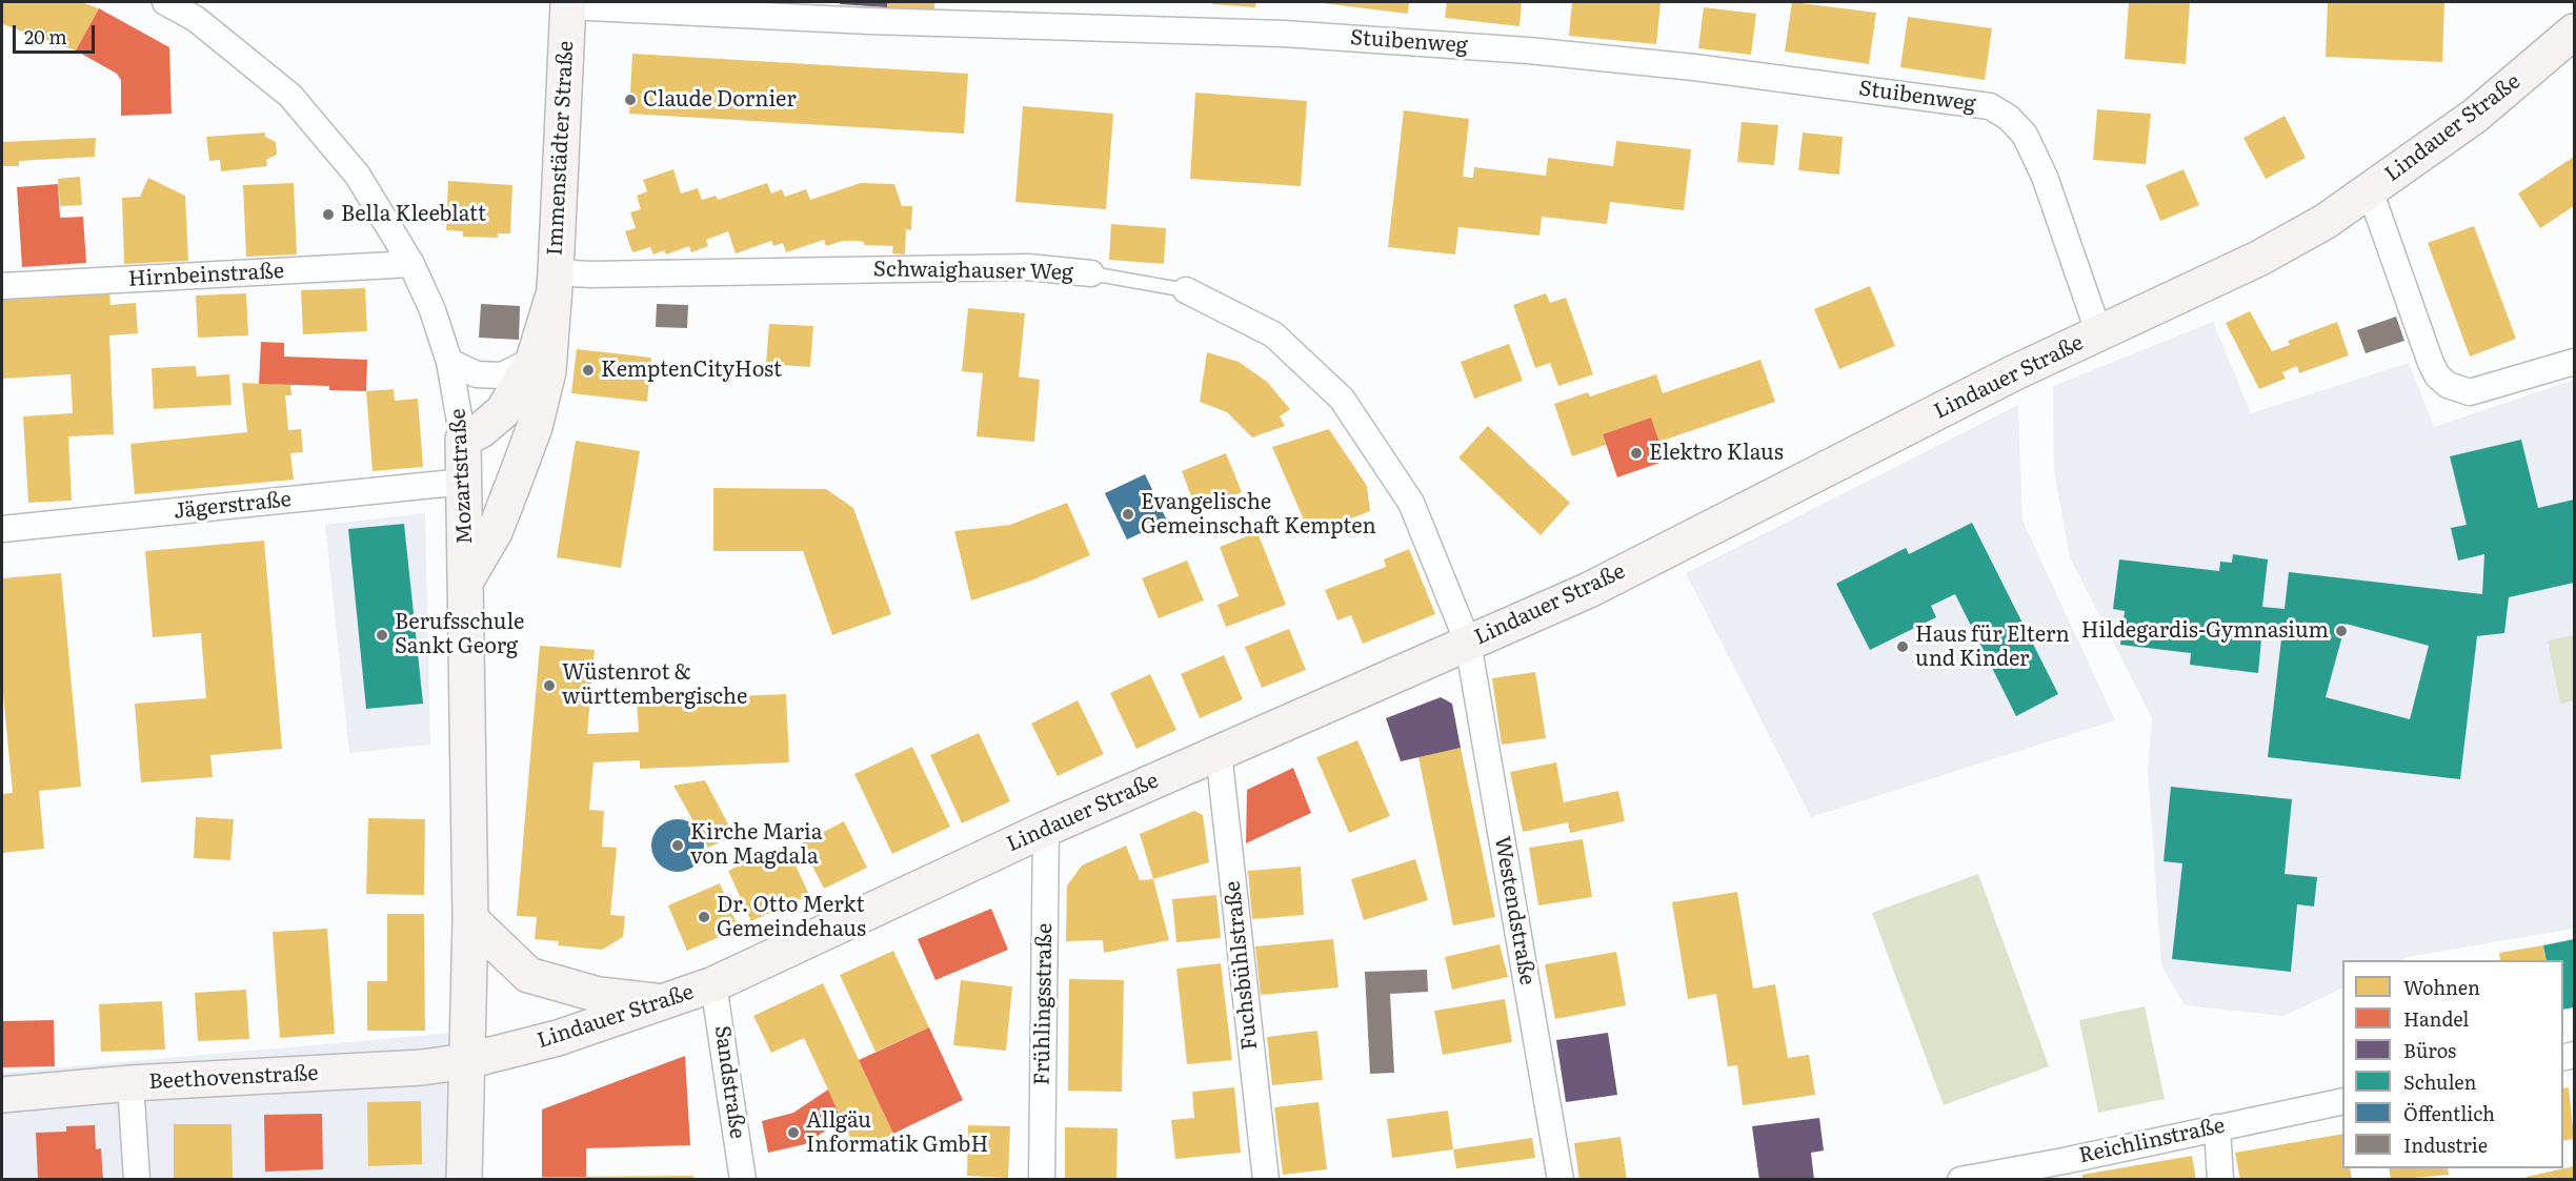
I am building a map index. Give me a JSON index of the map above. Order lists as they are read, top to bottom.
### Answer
{
  "streets": {
    "street": [
      "Stuibenweg",
      "Lindauer Straße",
      "Immenstädter Straße",
      "Schwaighauser Weg",
      "Hirnbeinstraße",
      "Mozartstraße",
      "Jägerstraße",
      "Westendstraße",
      "Fuchsbühlstraße",
      "Frühlingsstraße",
      "Beethovenstraße",
      "Sandstraße",
      "Reichlinstraße"
    ]
  },
  "crossings": [
    ["Stuibenweg", "Lindauer Straße"],
    ["Stuibenweg", "Immenstädter Straße"],
    ["Lindauer Straße", "Schwaighauser Weg"],
    ["Lindauer Straße", "Mozartstraße"],
    ["Lindauer Straße", "Westendstraße"],
    ["Lindauer Straße", "Fuchsbühlstraße"],
    ["Lindauer Straße", "Frühlingsstraße"],
    ["Lindauer Straße", "Beethovenstraße"],
    ["Lindauer Straße", "Sandstraße"],
    ["Immenstädter Straße", "Schwaighauser Weg"],
    ["Immenstädter Straße", "Mozartstraße"],
    ["Schwaighauser Weg", "Westendstraße"],
    ["Hirnbeinstraße", "Mozartstraße"],
    ["Mozartstraße", "Jägerstraße"],
    ["Mozartstraße", "Beethovenstraße"]
  ],
  "places": [
    "Claude Dornier",
    "Bella Kleeblatt",
    "KemptenCityHost",
    "Elektro Klaus",
    "Evangelische Gemeinschaft Kempten",
    "Hildegardis-Gymnasium",
    "Berufsschule Sankt Georg",
    "Haus für Eltern und Kinder",
    "Wüstenrot & württembergische",
    "Kirche Maria von Magdala",
    "Dr. Otto Merkt Gemeindehaus",
    "Allgäu Informatik GmbH"
  ],
  "legend": [
    "Wohnen",
    "Handel",
    "Büros",
    "Schulen",
    "Öffentlich",
    "Industrie"
  ],
  "scale_bar": "20 m"
}
